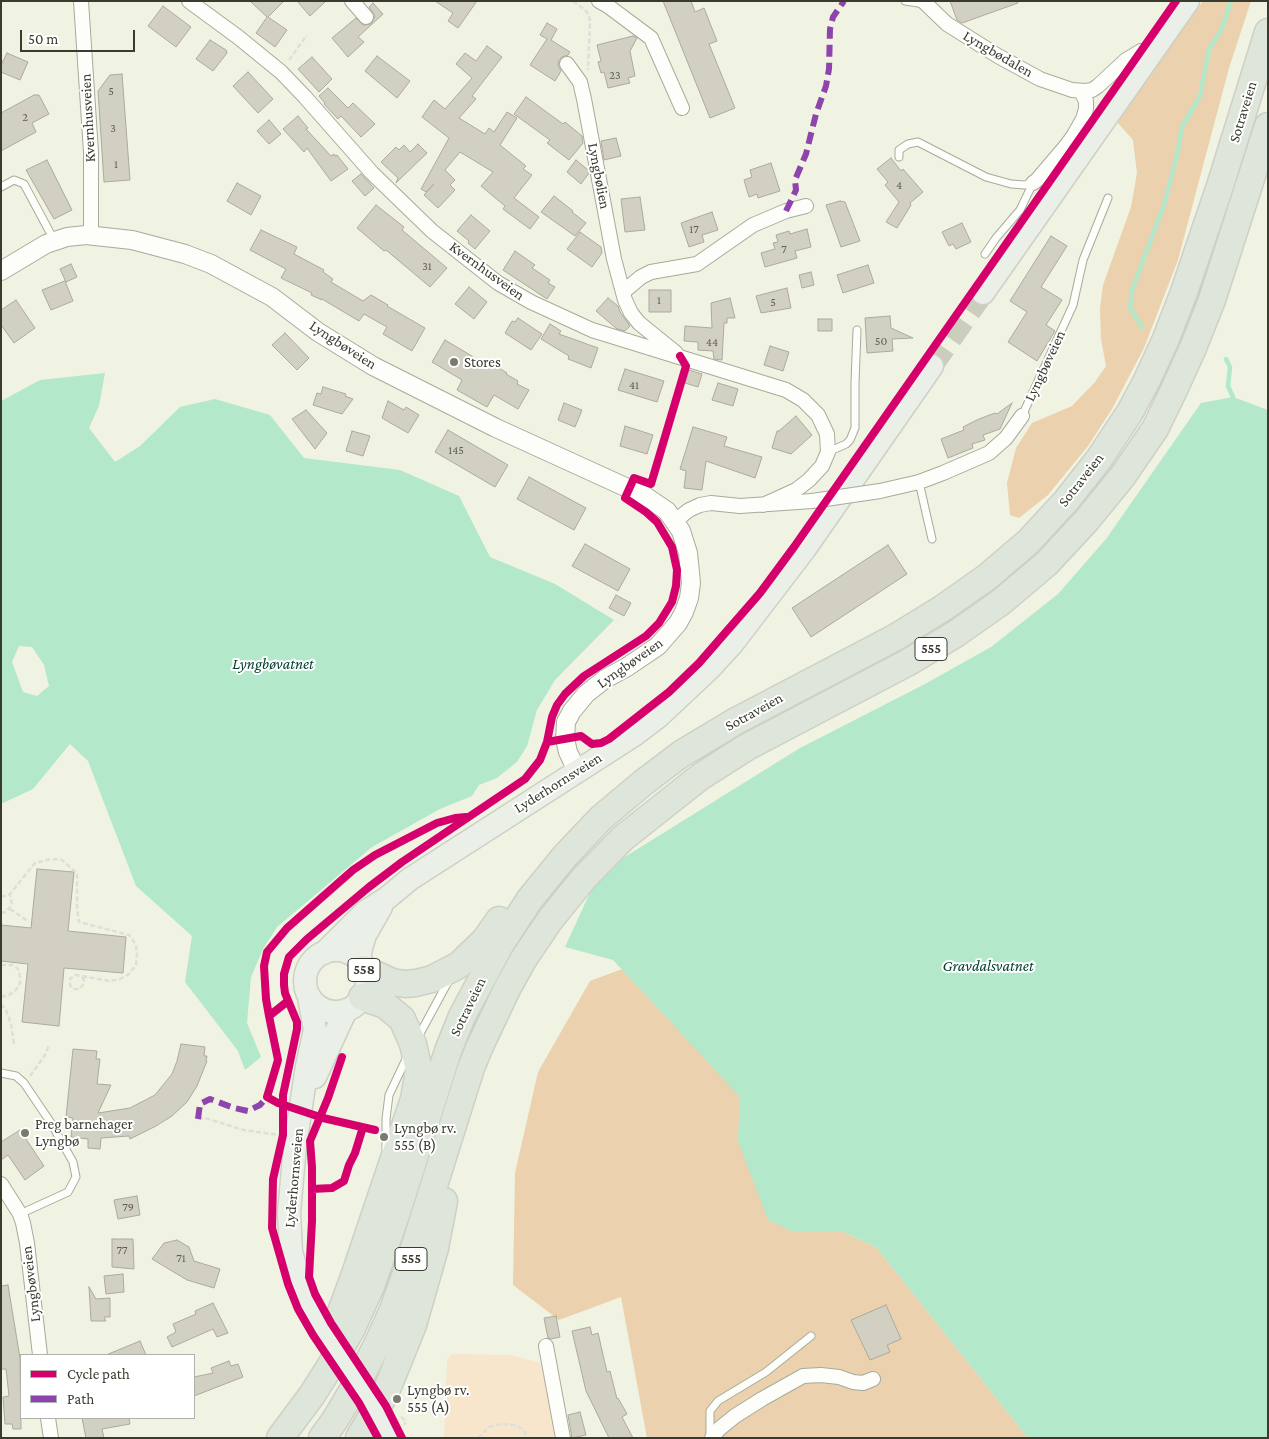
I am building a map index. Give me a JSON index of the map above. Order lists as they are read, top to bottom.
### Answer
{
  "streets": {
    "highway": ["Sotraveien", "555"],
    "main road": ["Lyderhornsveien", "558"],
    "street": [
      "Lyngbødalen",
      "Kvernhusveien",
      "Lyngbølien",
      "Lyngbøveien"
    ]
  },
  "crossings": [
    ["Sotraveien", "555"],
    ["Kvernhusveien", "Lyngbølien"],
    ["Kvernhusveien", "Lyngbøveien"],
    ["Lyngbøveien", "Lyderhornsveien"],
    ["555", "Lyderhornsveien"],
    ["555", "558"],
    ["Lyderhornsveien", "558"]
  ],
  "water": ["Lyngbøvatnet", "Gravdalsvatnet"],
  "places": [
    "Stores",
    "Preg barnehager Lyngbø",
    "Lyngbø rv. 555 (B)",
    "Lyngbø rv. 555 (A)"
  ],
  "house_numbers": [
    "23",
    "5",
    "2",
    "3",
    "1",
    "4",
    "17",
    "7",
    "31",
    "1",
    "5",
    "50",
    "44",
    "41",
    "145",
    "79",
    "77",
    "71"
  ],
  "legend": ["Cycle path", "Path"],
  "scale_bar": "50 m"
}
